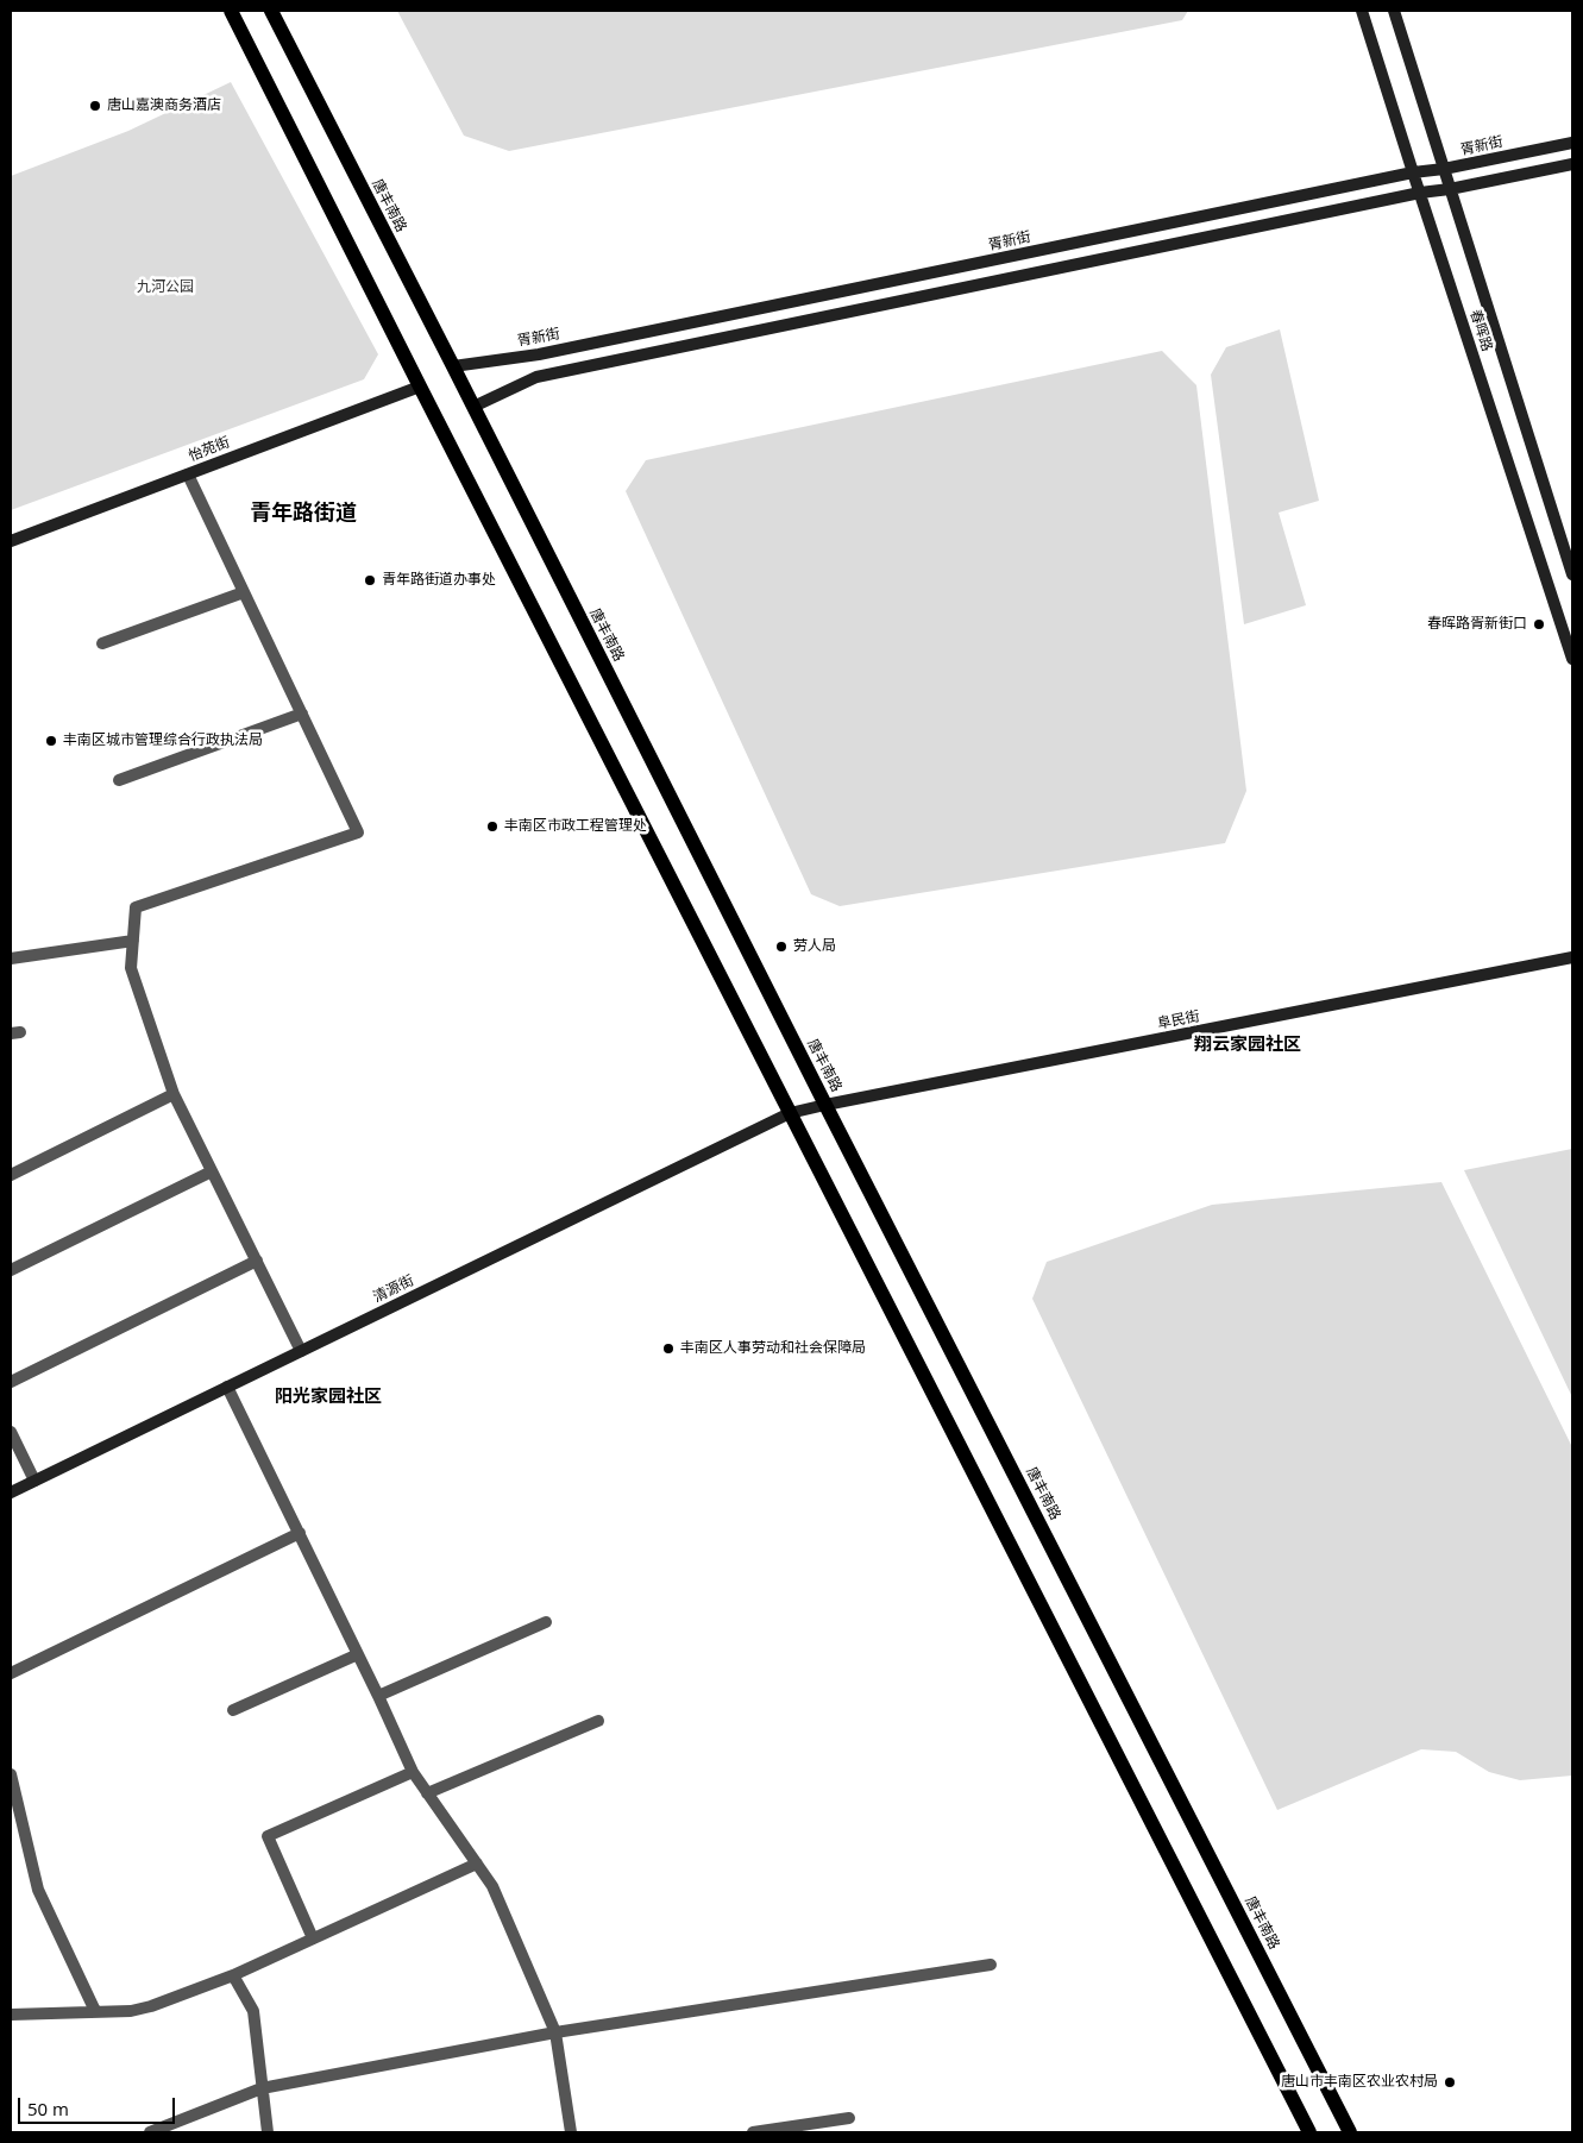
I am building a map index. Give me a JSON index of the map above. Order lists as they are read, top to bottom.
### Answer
{
  "streets": {
    "main road": ["唐丰南路"],
    "street": [
      "胥新街",
      "春晖路",
      "怡苑街",
      "阜民街",
      "清源街"
    ]
  },
  "crossings": [
    ["胥新街", "唐丰南路"],
    ["胥新街", "春晖路"],
    ["唐丰南路", "阜民街"],
    ["阜民街", "清源街"]
  ],
  "districts": ["青年路街道", "翔云家园社区", "阳光家园社区"],
  "parks": ["九河公园"],
  "places": [
    "唐山嘉澳商务酒店",
    "青年路街道办事处",
    "春晖路胥新街口",
    "丰南区城市管理综合行政执法局",
    "丰南区市政工程管理处",
    "劳人局",
    "丰南区人事劳动和社会保障局",
    "唐山市丰南区农业农村局"
  ],
  "scale_bar": "50 m"
}
